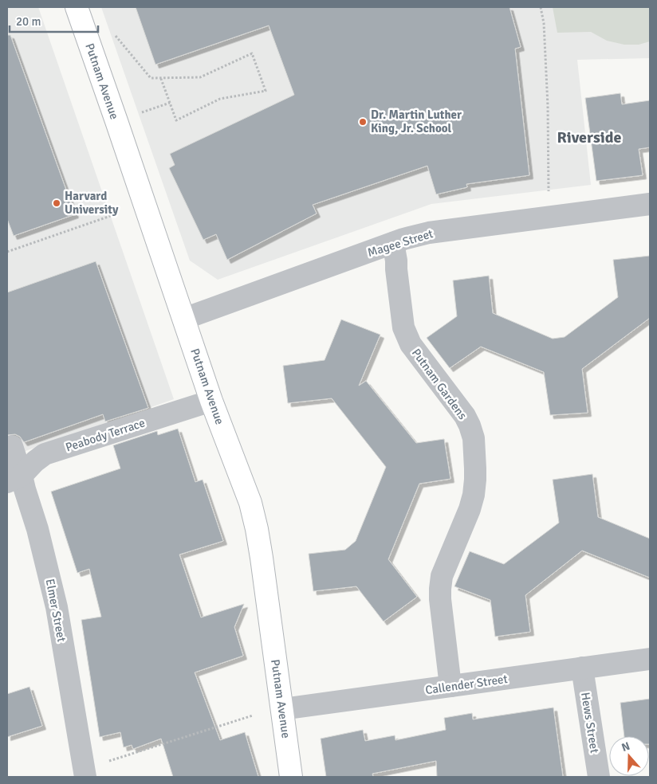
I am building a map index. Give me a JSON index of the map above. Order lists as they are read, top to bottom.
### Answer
{
  "streets": {
    "main road": ["Putnam Avenue"],
    "street": [
      "Magee Street",
      "Putnam Gardens",
      "Peabody Terrace",
      "Elmer Street",
      "Callender Street",
      "Hews Street"
    ]
  },
  "crossings": [
    ["Putnam Avenue", "Magee Street"],
    ["Putnam Avenue", "Peabody Terrace"],
    ["Putnam Avenue", "Callender Street"],
    ["Magee Street", "Putnam Gardens"],
    ["Putnam Gardens", "Callender Street"],
    ["Peabody Terrace", "Elmer Street"],
    ["Callender Street", "Hews Street"]
  ],
  "districts": ["Riverside"],
  "places": ["Dr. Martin Luther King, Jr. School", "Harvard University"],
  "scale_bar": "20 m",
  "north": "top"
}
